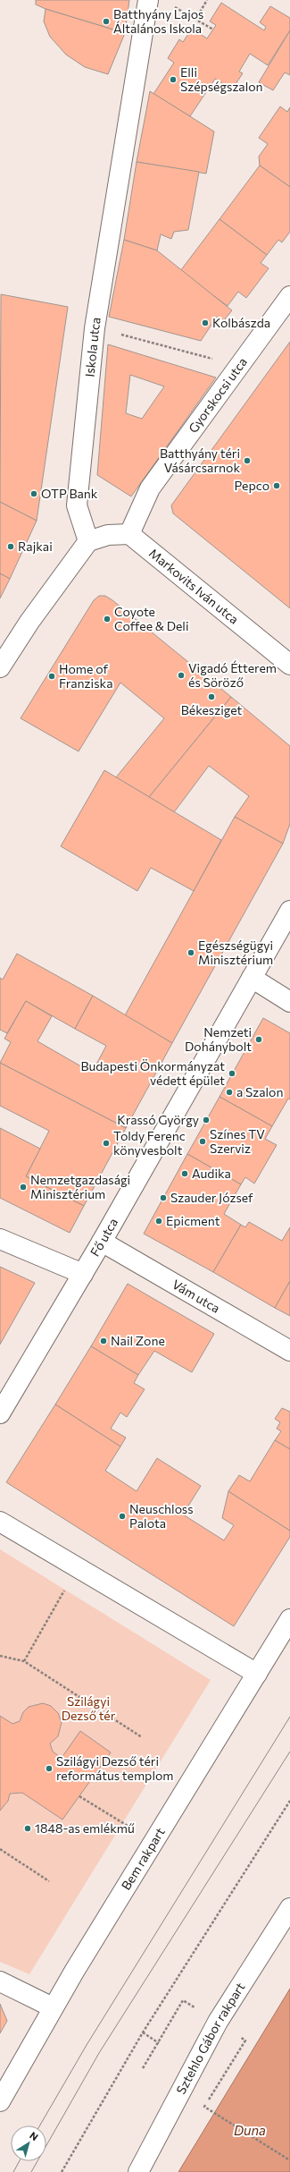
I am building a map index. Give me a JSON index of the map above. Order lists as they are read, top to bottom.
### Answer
{
  "streets": {
    "street": [
      "Iskola utca",
      "Gyorskocsi utca",
      "Markovits Iván utca",
      "Fő utca",
      "Vám utca",
      "Bem rakpart",
      "Sztehlo Gábor rakpart"
    ]
  },
  "crossings": [
    ["Gyorskocsi utca", "Markovits Iván utca"],
    ["Fő utca", "Vám utca"]
  ],
  "water": ["Duna"],
  "parks": ["Szilágyi Dezső tér"],
  "places": [
    "Batthyány Lajos Általános Iskola",
    "Elli Szépségszalon",
    "Kolbászda",
    "Batthyány téri Vásárcsarnok",
    "Pepco",
    "OTP Bank",
    "Rajkai",
    "Coyote Coffee & Deli",
    "Vigadó Étterem és Söröző",
    "Home of Franziska",
    "Békesziget",
    "Egészségügyi Minisztérium",
    "Nemzeti Dohánybolt",
    "Budapesti Önkormányzat védett épület",
    "a Szalon",
    "Krassó György",
    "Színes TV Szerviz",
    "Toldy Ferenc könyvesbolt",
    "Audika",
    "Nemzetgazdasági Minisztérium",
    "Szauder József",
    "Epicment",
    "Nail Zone",
    "Neuschloss Palota",
    "Szilágyi Dezső téri református templom",
    "1848-as emlékmű"
  ],
  "north": "top right"
}
